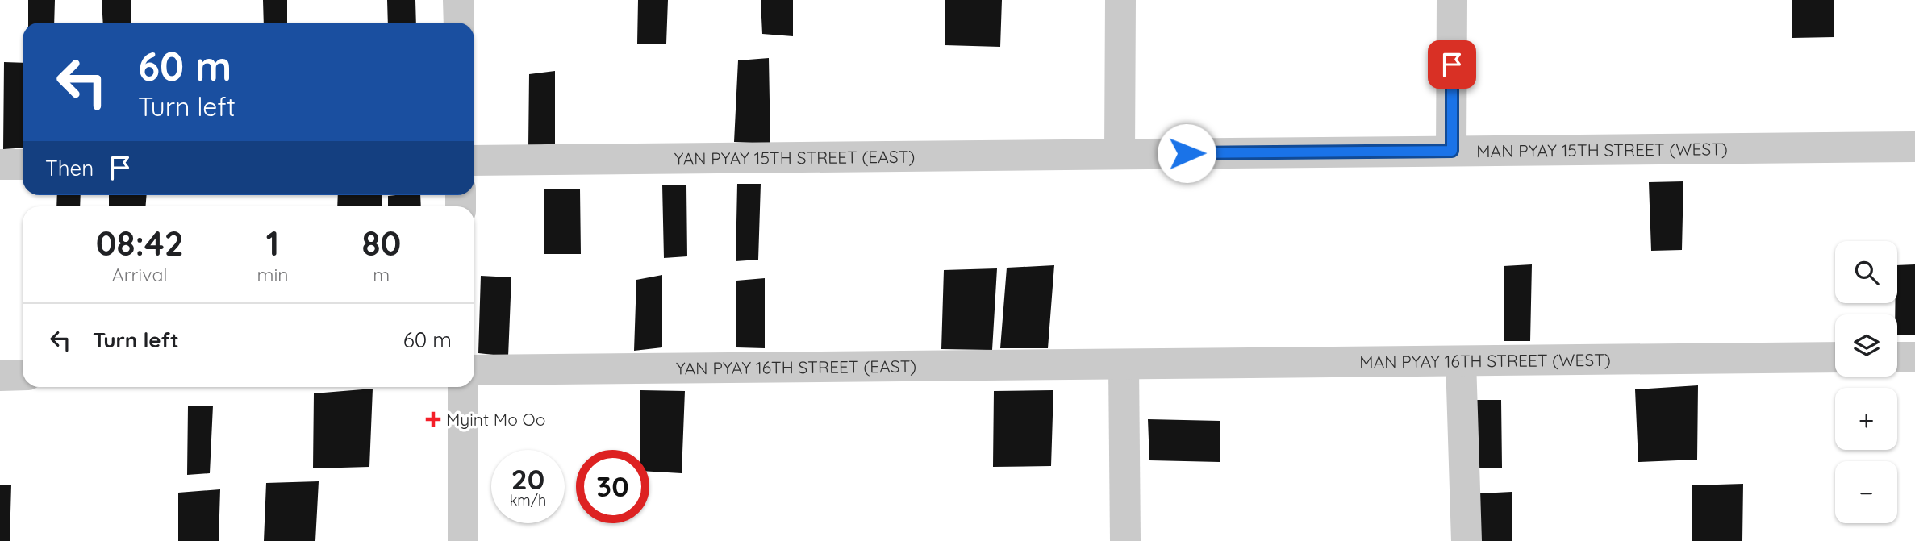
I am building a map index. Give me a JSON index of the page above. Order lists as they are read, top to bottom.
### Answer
{
  "streets": {
    "street": [
      "MAN PYAY 15TH STREET (WEST)",
      "YAN PYAY 15TH STREET (EAST)",
      "MAN PYAY 16TH STREET (WEST)",
      "YAN PYAY 16TH STREET (EAST)"
    ]
  },
  "crossings": [
    ["MAN PYAY 15TH STREET (WEST)", "YAN PYAY 15TH STREET (EAST)"],
    ["MAN PYAY 16TH STREET (WEST)", "YAN PYAY 16TH STREET (EAST)"]
  ],
  "places": {
    "health": ["Myint Mo Oo"]
  },
  "page": {
    "turn": ["60 m", "Turn left"],
    "then": "Then",
    "eta": [
      "08:42",
      "Arrival",
      "1",
      "min",
      "80",
      "m"
    ],
    "map_buttons": ["+", "−"],
    "list": [
      {
        "name": "Turn left",
        "value": "60 m"
      }
    ],
    "speed": "20 km/h",
    "limit": "30"
  }
}
